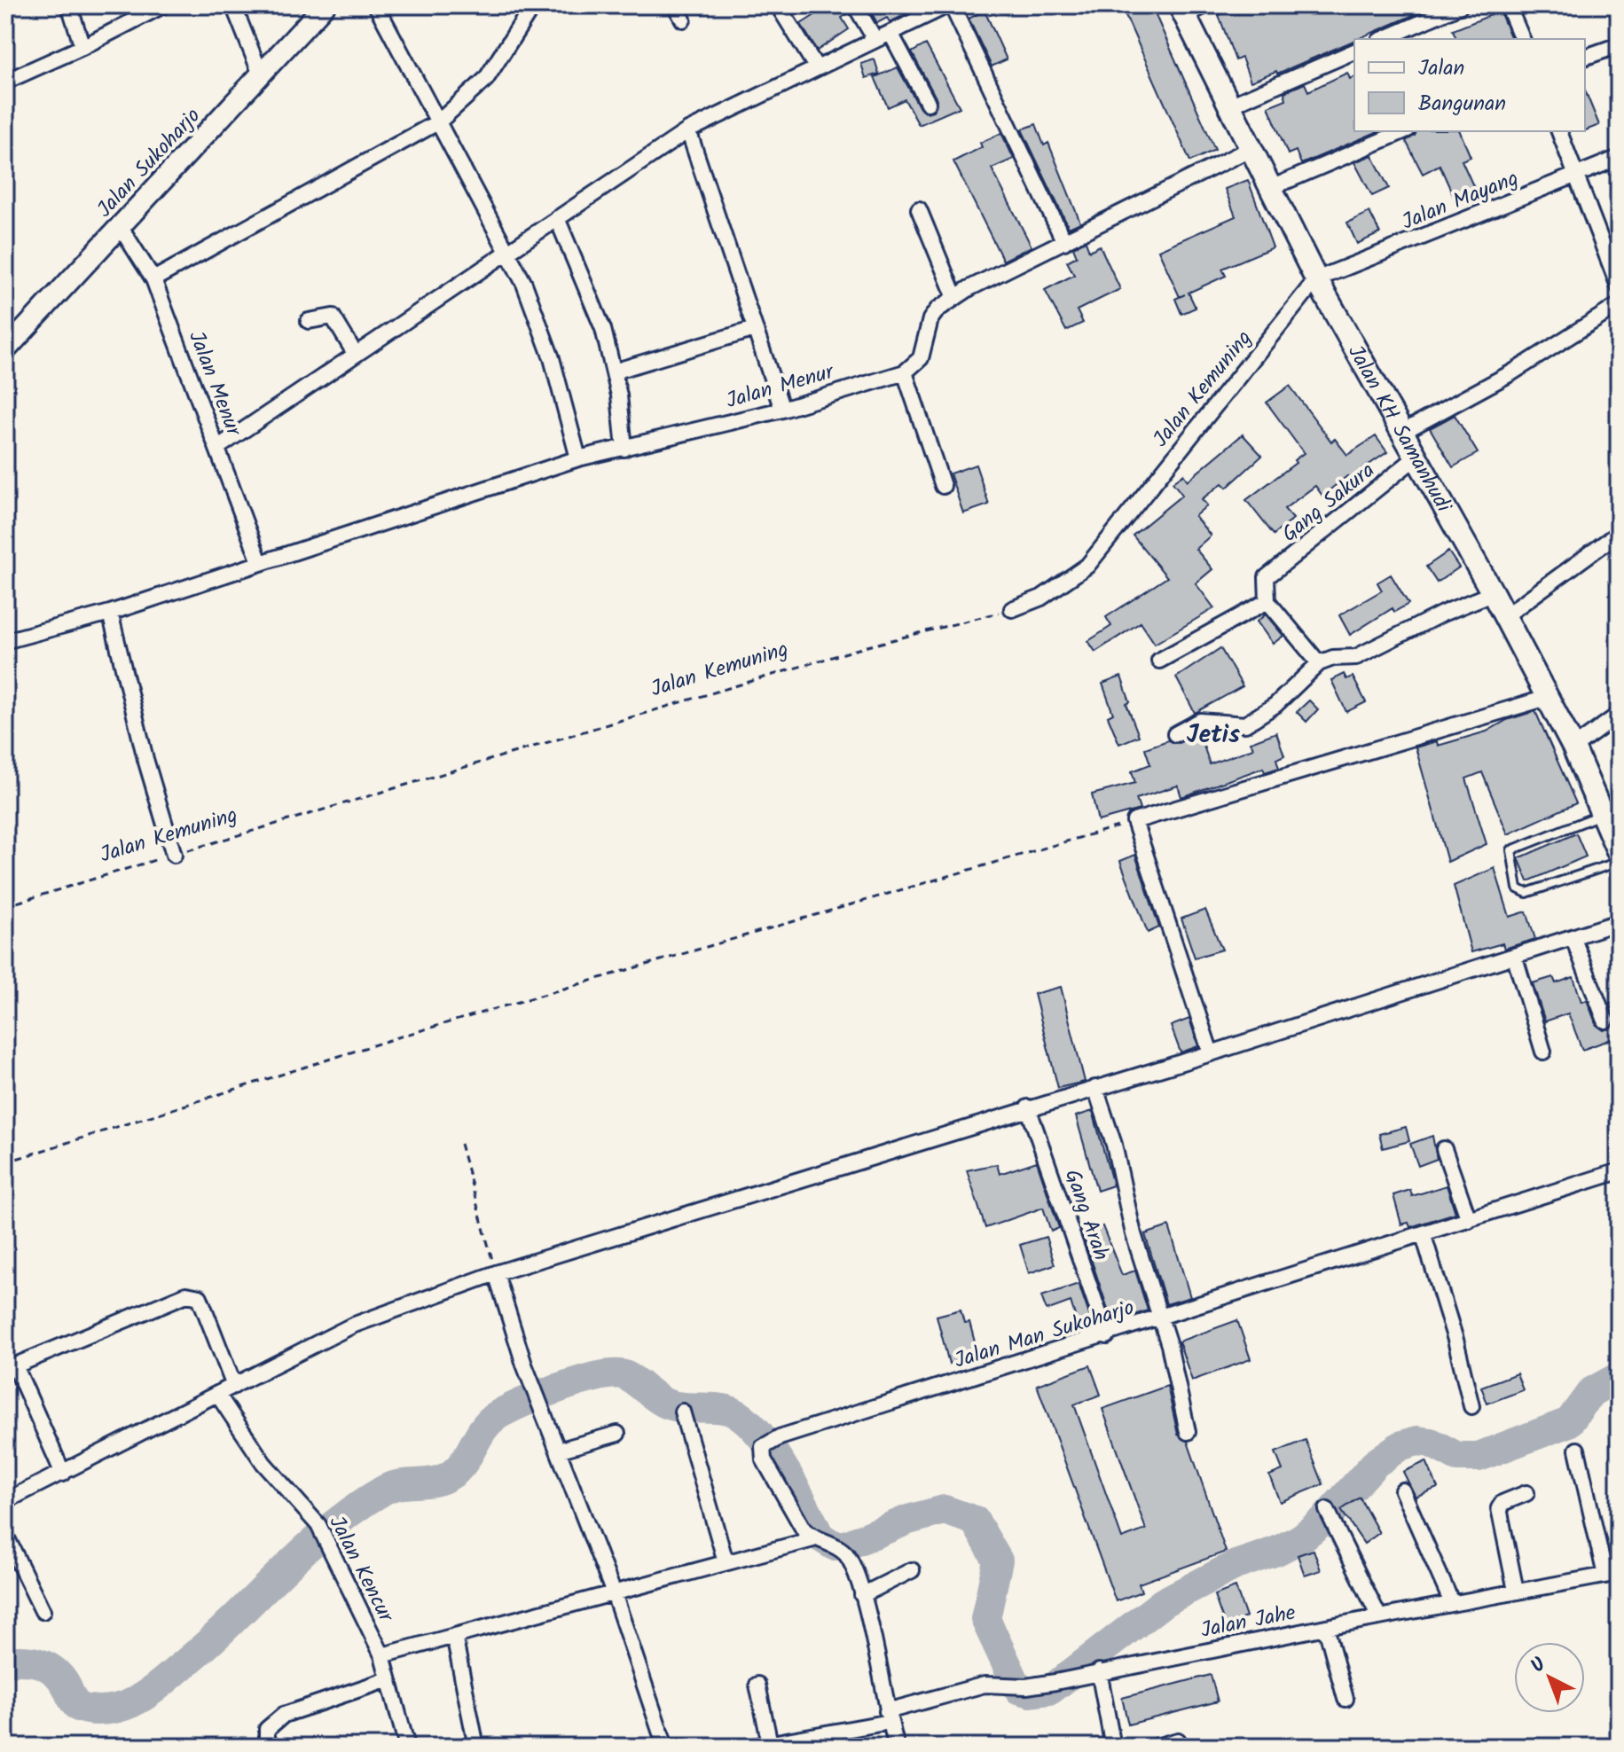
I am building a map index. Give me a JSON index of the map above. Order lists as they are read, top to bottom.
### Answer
{
  "streets": {
    "main road": ["Jalan Sukoharjo", "Jalan KH Samanhudi"],
    "street": [
      "Jalan Mayang",
      "Jalan Menur",
      "Jalan Kemuning",
      "Gang Sakura",
      "Gang Arah",
      "Jalan Man Sukoharjo",
      "Jalan Kencur",
      "Jalan Jahe"
    ]
  },
  "crossings": [
    ["Jalan Sukoharjo", "Jalan Menur"],
    ["Jalan Mayang", "Jalan Kemuning"],
    ["Jalan Mayang", "Jalan KH Samanhudi"],
    ["Jalan Kemuning", "Jalan KH Samanhudi"],
    ["Jalan KH Samanhudi", "Gang Sakura"],
    ["Gang Arah", "Jalan Man Sukoharjo"],
    ["Jalan Man Sukoharjo", "Jalan Jahe"]
  ],
  "districts": ["Jetis"],
  "legend": ["Jalan", "Bangunan"],
  "north": "top left"
}
